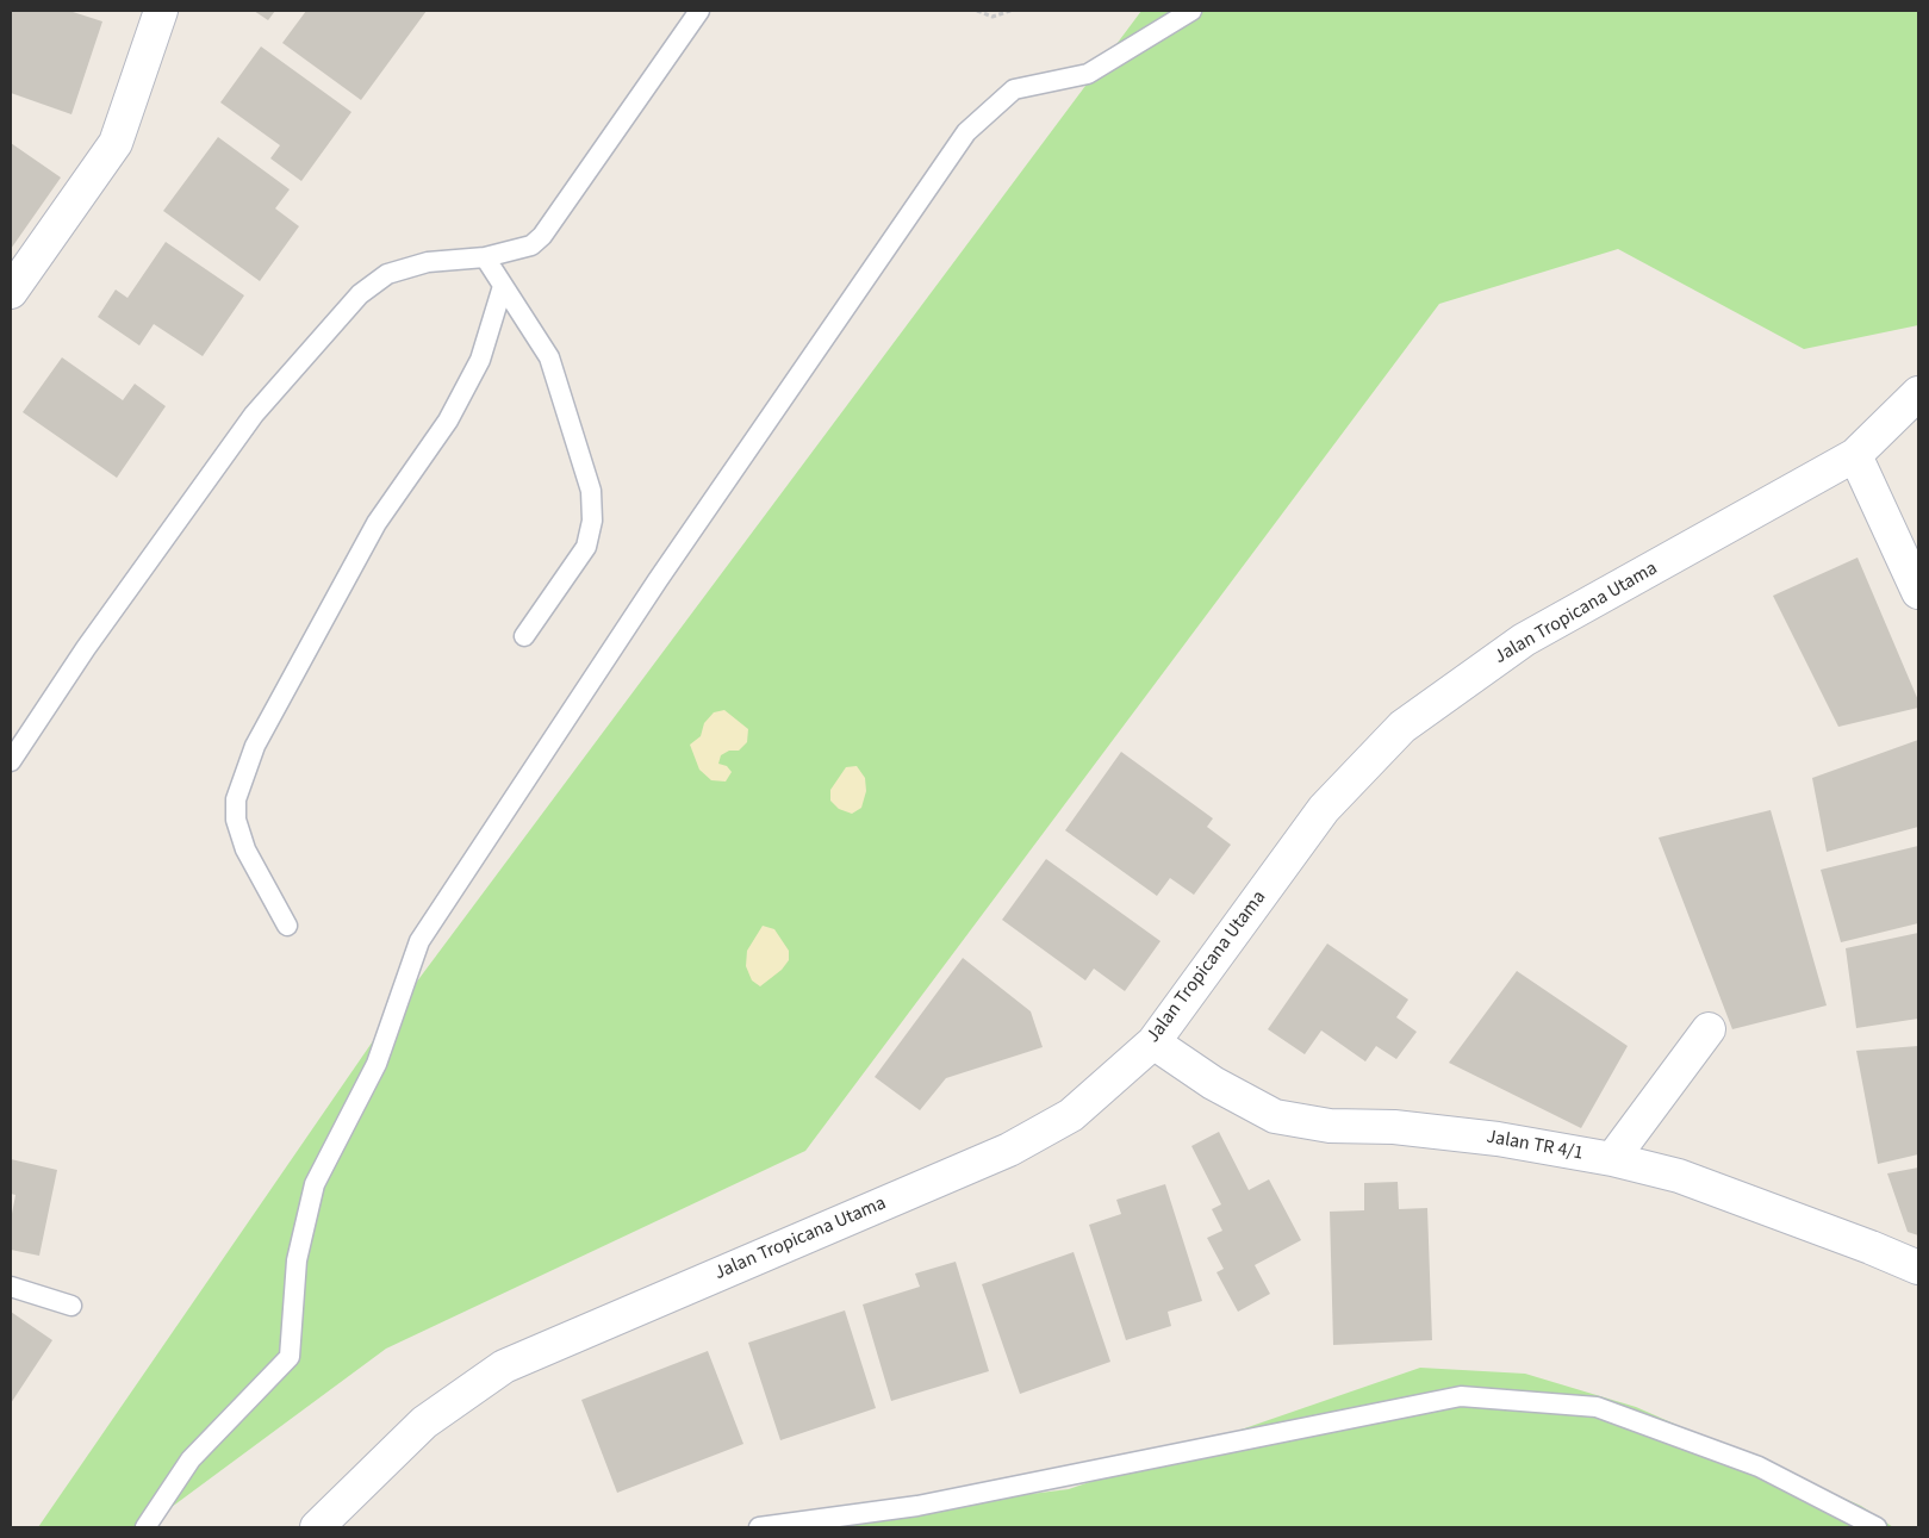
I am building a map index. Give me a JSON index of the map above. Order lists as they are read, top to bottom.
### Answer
{
  "streets": {
    "street": ["Jalan Tropicana Utama", "Jalan TR 4/1"]
  },
  "crossings": [
    ["Jalan Tropicana Utama", "Jalan TR 4/1"]
  ]
}
